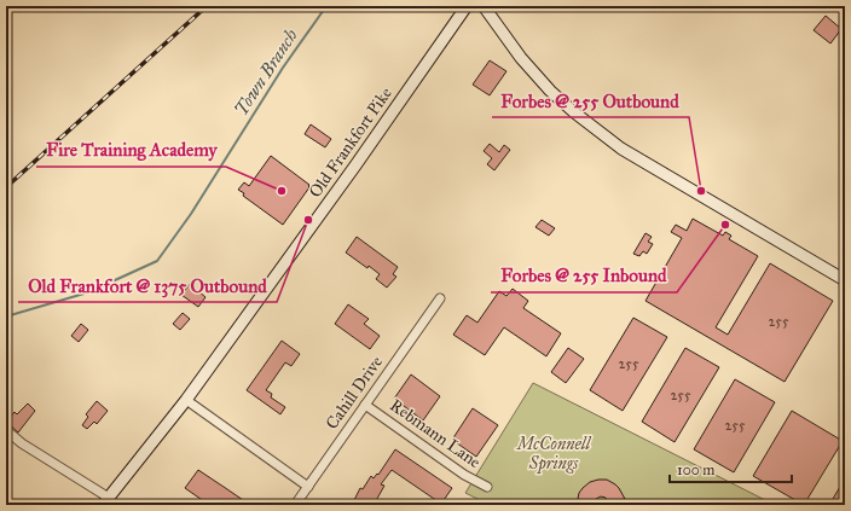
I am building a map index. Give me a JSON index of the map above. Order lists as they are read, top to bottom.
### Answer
{
  "streets": {
    "main road": ["Old Frankfort Pike"],
    "street": ["Cahill Drive", "Rebmann Lane"]
  },
  "crossings": [
    ["Cahill Drive", "Rebmann Lane"]
  ],
  "water": ["Town Branch"],
  "parks": ["McConnell Springs"],
  "places": [
    "Fire Training Academy",
    "Forbes @ 255 Outbound",
    "Old Frankfort @ 1375 Outbound",
    "Forbes @ 255 Inbound"
  ],
  "house_numbers": [
    "255",
    "255",
    "255",
    "255"
  ],
  "scale_bar": "100 m"
}
